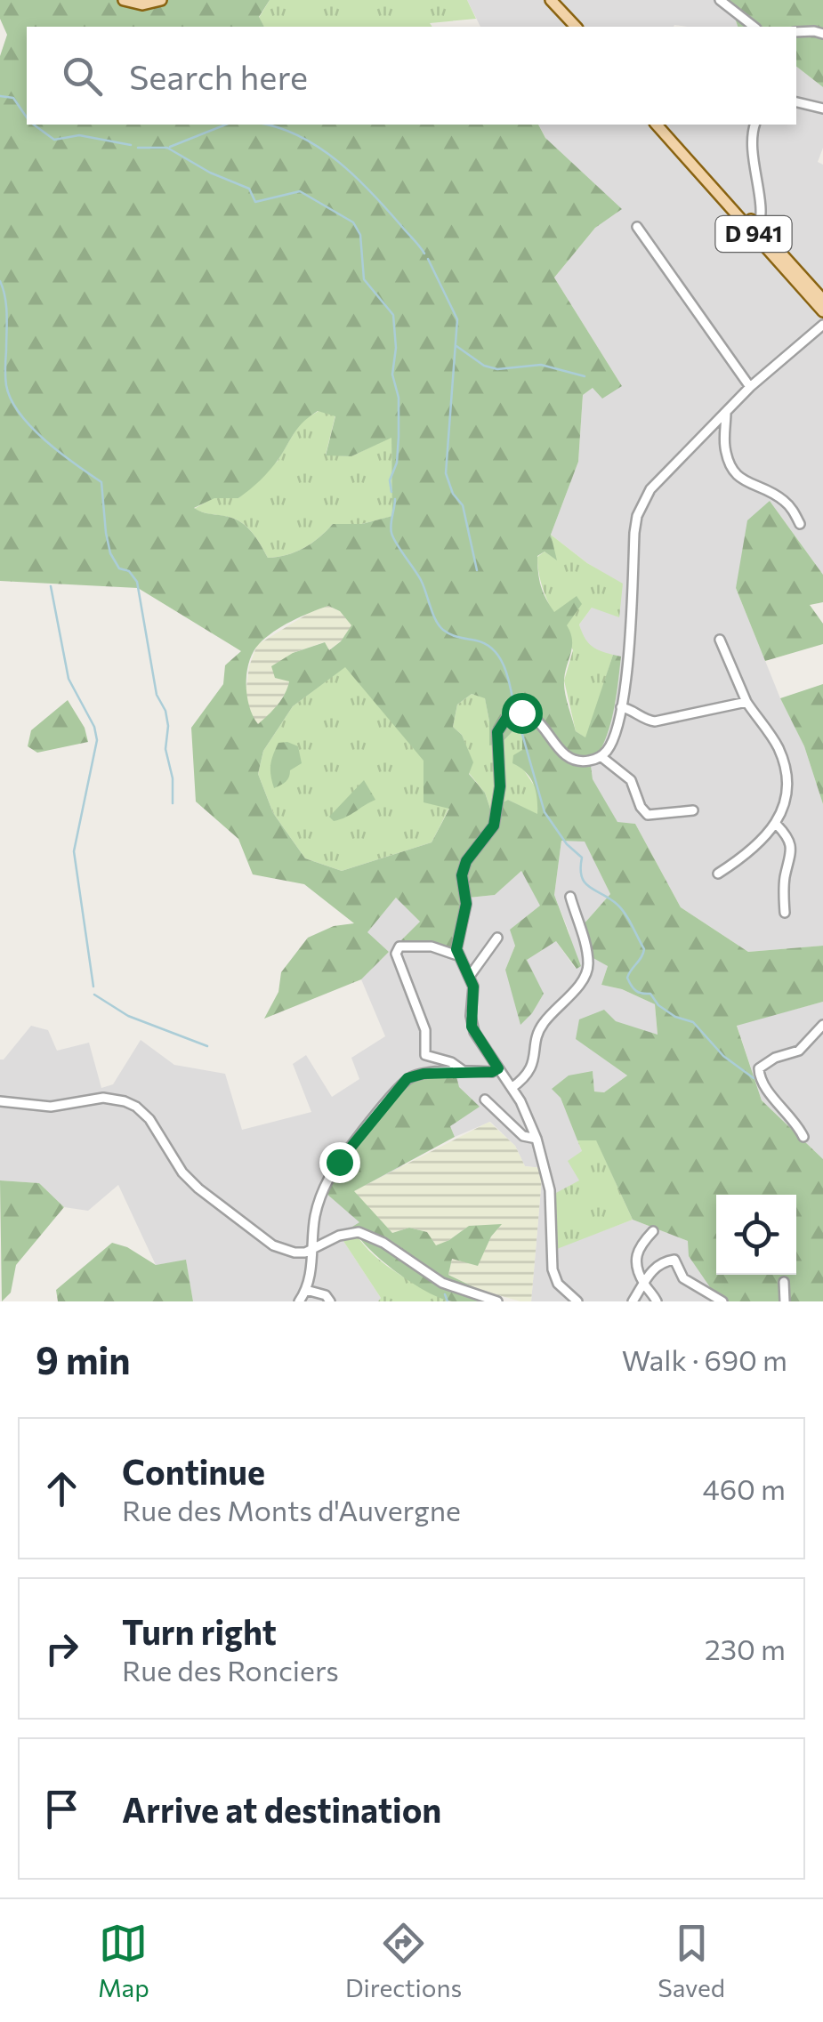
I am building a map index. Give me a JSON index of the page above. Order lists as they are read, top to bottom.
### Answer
{
  "streets": {
    "main road": ["D 941"]
  },
  "page": {
    "search": "Search here",
    "heading": ["9 min", "Walk · 690 m"],
    "list": [
      ["Continue", "Rue des Monts d'Auvergne", "460 m"],
      ["Turn right", "Rue des Ronciers", "230 m"],
      "Arrive at destination"
    ],
    "nav": ["Map", "Directions", "Saved"]
  }
}
